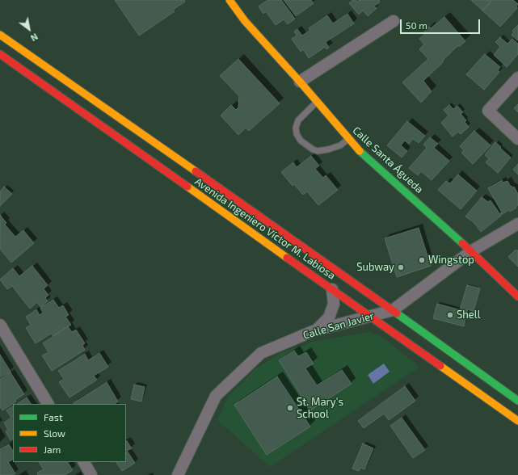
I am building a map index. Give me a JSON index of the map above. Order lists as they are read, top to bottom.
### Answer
{
  "streets": {
    "main road": ["Calle Santa Águeda", "Avenida Ingeniero Víctor M. Labiosa"],
    "street": ["Calle San Javier"]
  },
  "crossings": [
    ["Calle Santa Águeda", "Calle San Javier"],
    ["Avenida Ingeniero Víctor M. Labiosa", "Calle San Javier"]
  ],
  "places": [
    "Wingstop",
    "Subway",
    "Shell",
    "St. Mary's School"
  ],
  "legend": ["Fast", "Slow", "Jam"],
  "scale_bar": "50 m",
  "north": "bottom right"
}
